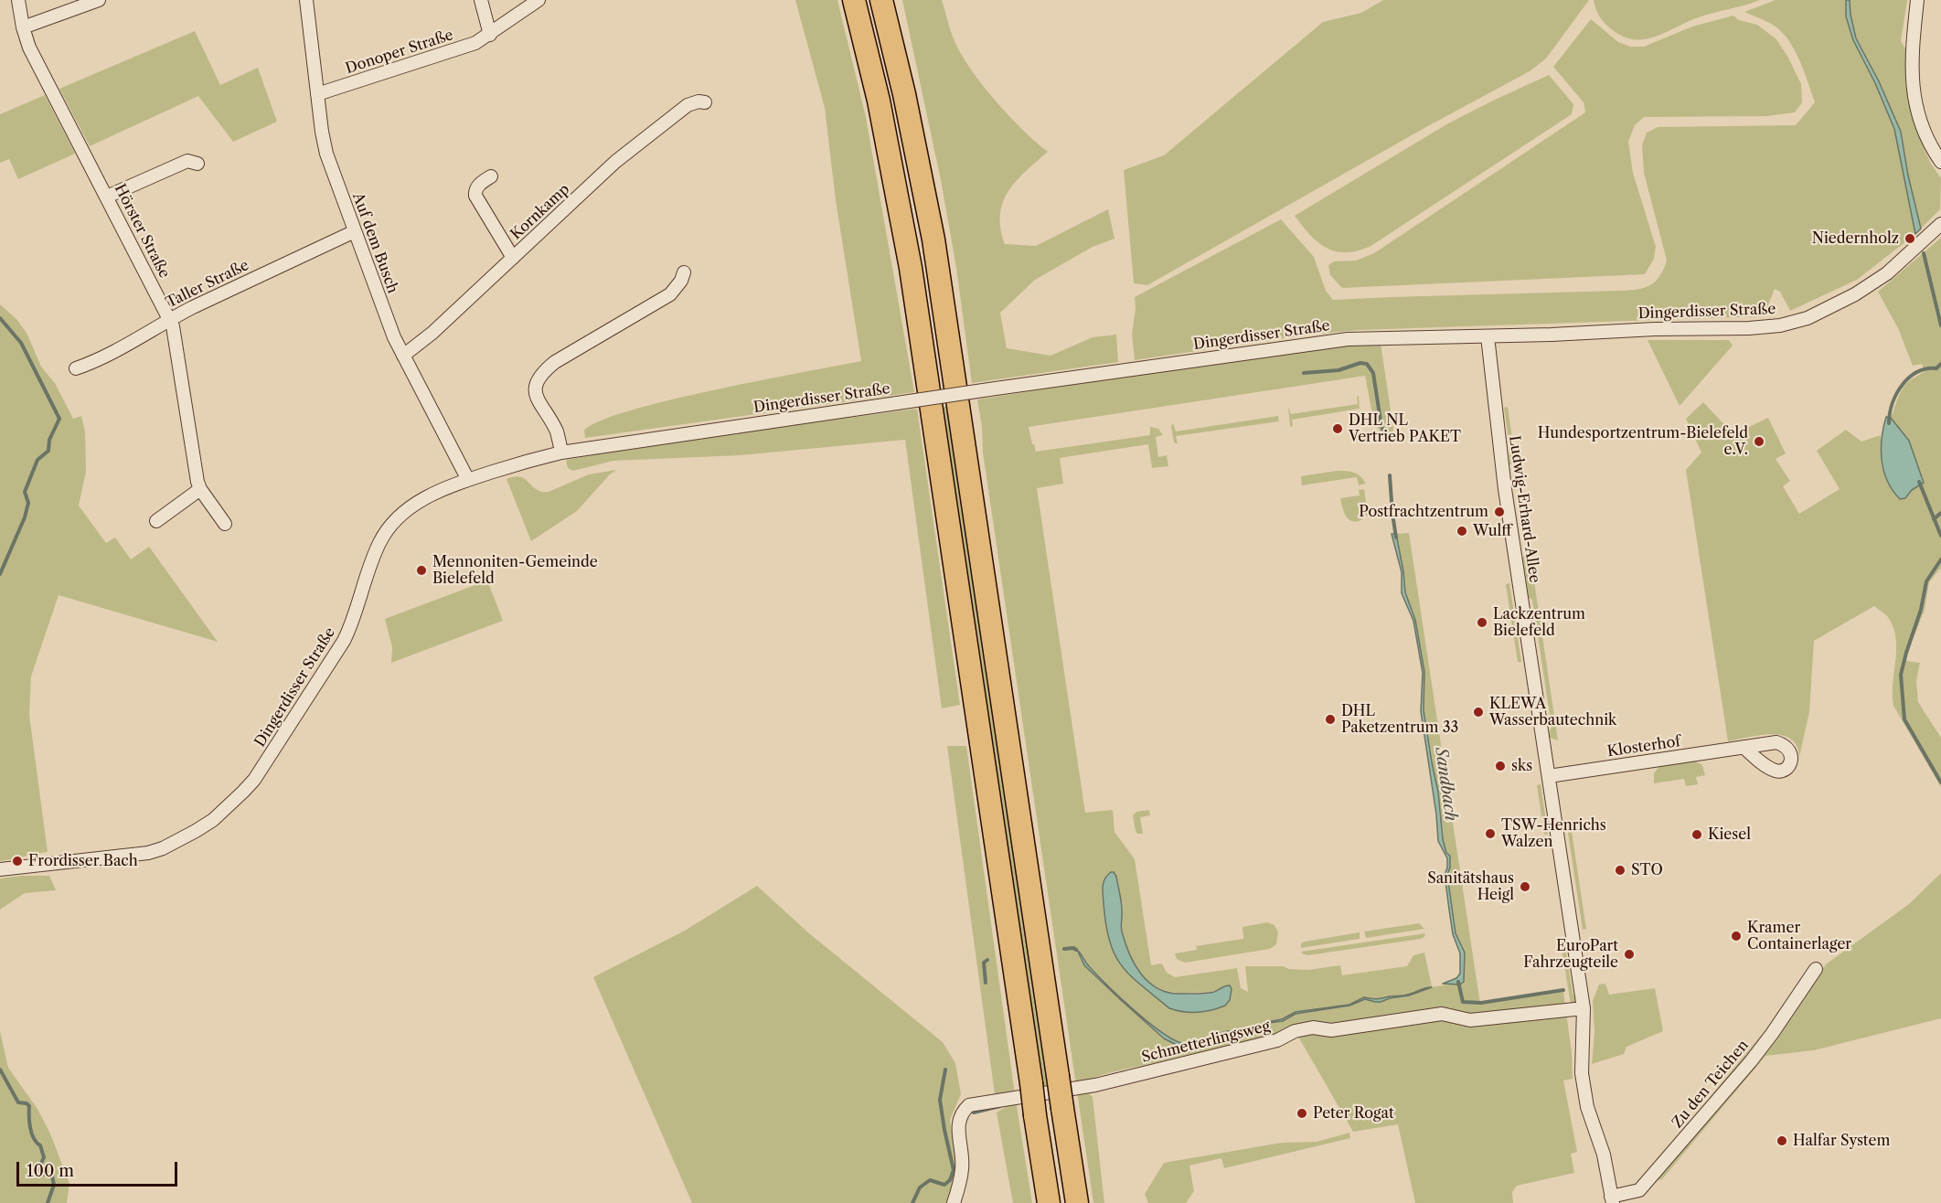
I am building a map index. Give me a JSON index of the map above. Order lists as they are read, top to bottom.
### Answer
{
  "streets": {
    "street": [
      "Donoper Straße",
      "Kornkamp",
      "Hörster Straße",
      "Auf dem Busch",
      "Taller Straße",
      "Dingerdisser Straße",
      "Ludwig-Erhard-Allee",
      "Klosterhof",
      "Schmetterlingsweg",
      "Zu den Teichen"
    ]
  },
  "crossings": [
    ["Donoper Straße", "Auf dem Busch"],
    ["Kornkamp", "Auf dem Busch"],
    ["Hörster Straße", "Taller Straße"],
    ["Auf dem Busch", "Taller Straße"],
    ["Auf dem Busch", "Dingerdisser Straße"],
    ["Dingerdisser Straße", "Ludwig-Erhard-Allee"],
    ["Ludwig-Erhard-Allee", "Klosterhof"],
    ["Ludwig-Erhard-Allee", "Schmetterlingsweg"],
    ["Ludwig-Erhard-Allee", "Zu den Teichen"]
  ],
  "water": ["Sandbach"],
  "places": [
    "Niedernholz",
    "DHL NL Vertrieb PAKET",
    "Hundesportzentrum-Bielefeld e.V.",
    "Postfrachtzentrum",
    "Wulff",
    "Mennoniten-Gemeinde Bielefeld",
    "Lackzentrum Bielefeld",
    "KLEWA Wasserbautechnik",
    "DHL Paketzentrum 33",
    "sks",
    "TSW-Henrichs Walzen",
    "Kiesel",
    "Frordisser Bach",
    "STO",
    "Sanitätshaus Heigl",
    "Kramer Containerlager",
    "EuroPart Fahrzeugteile",
    "Peter Rogat",
    "Halfar System"
  ],
  "scale_bar": "100 m"
}
